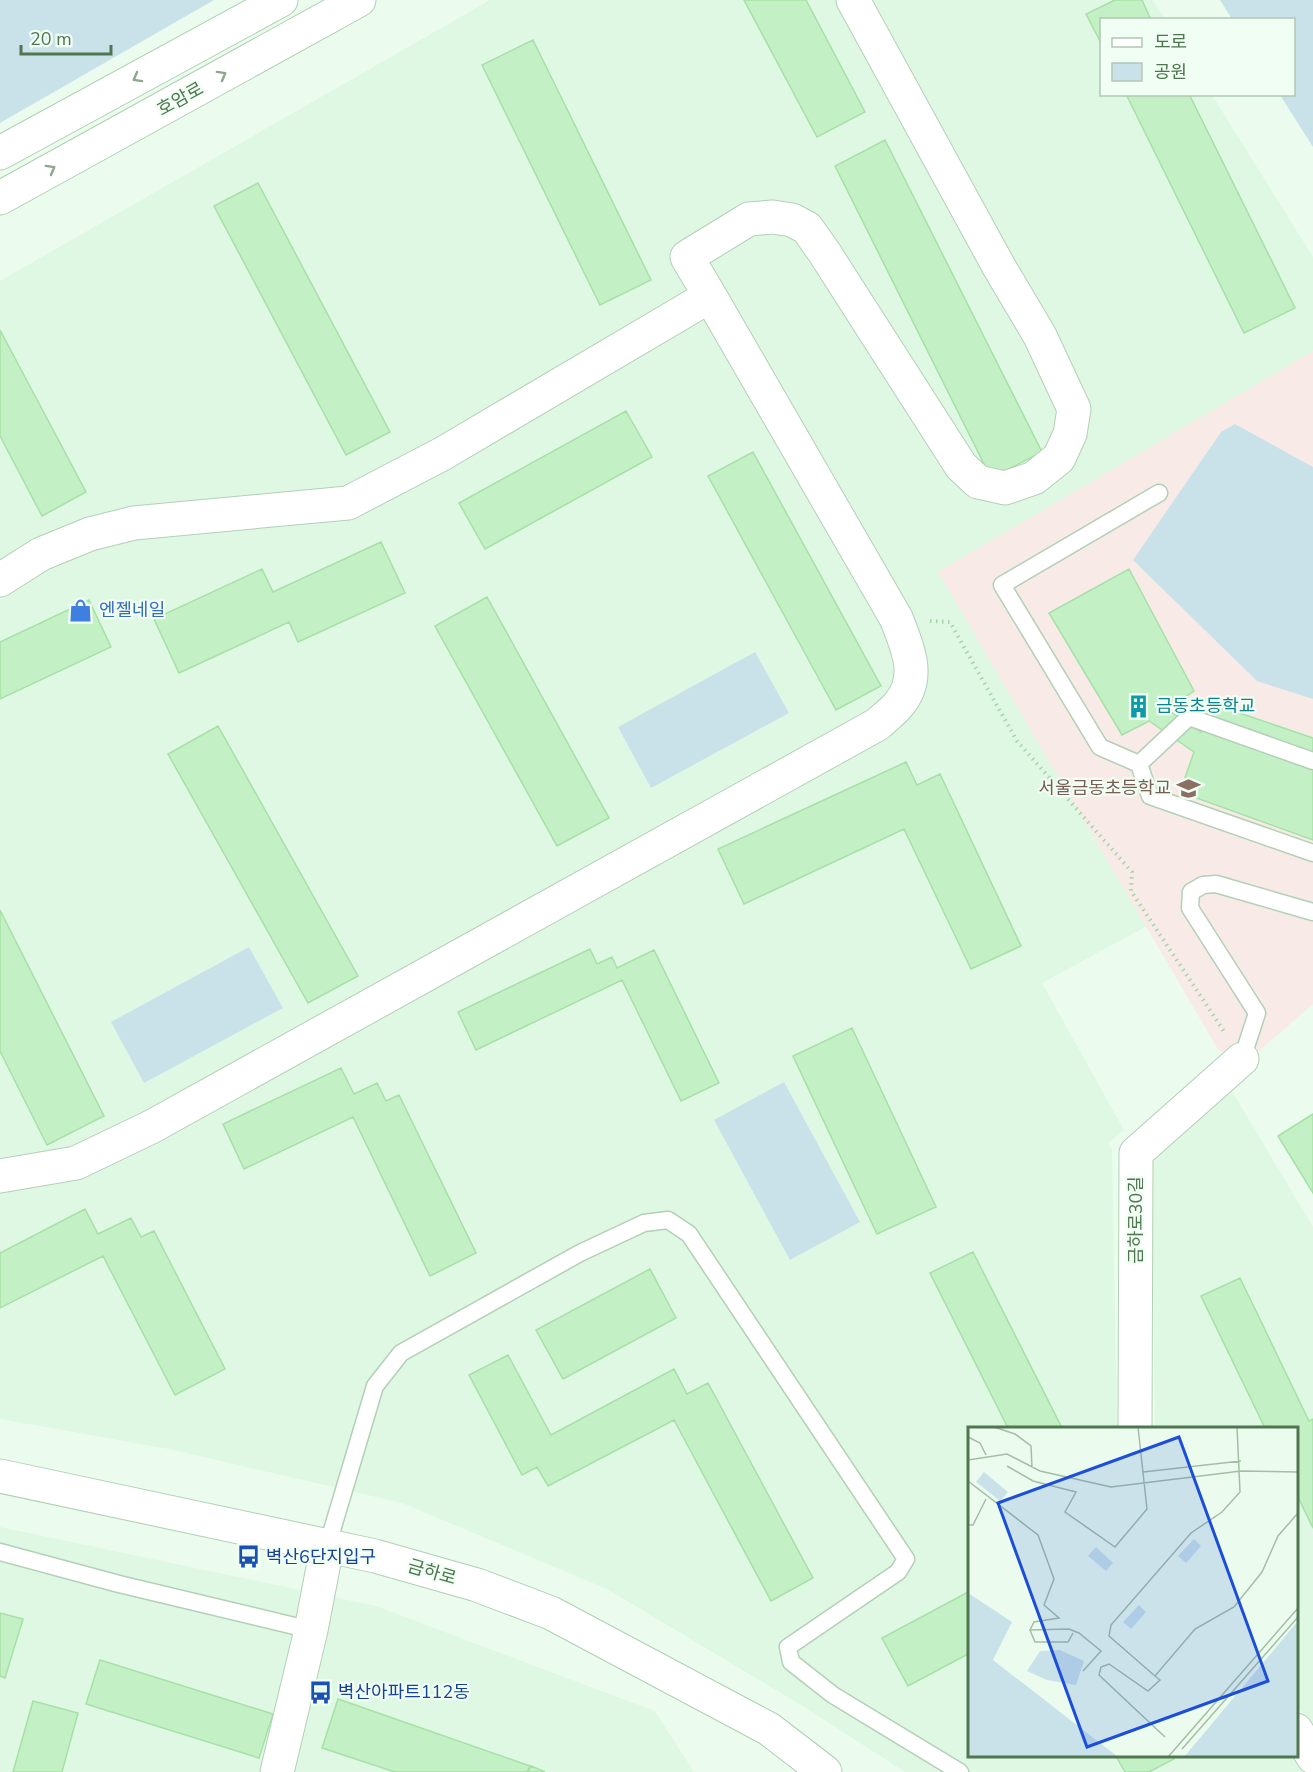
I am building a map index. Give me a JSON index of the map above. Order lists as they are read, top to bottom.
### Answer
{
  "streets": {
    "street": ["호암로", "금하로30길", "금하로"]
  },
  "places": {
    "shop": ["엔젤네일"],
    "building": ["금동초등학교"],
    "school or university": ["서울금동초등학교"],
    "bus stop": ["벽산6단지입구", "벽산아파트112동"]
  },
  "legend": ["도로", "공원"],
  "scale_bar": "20 m"
}
